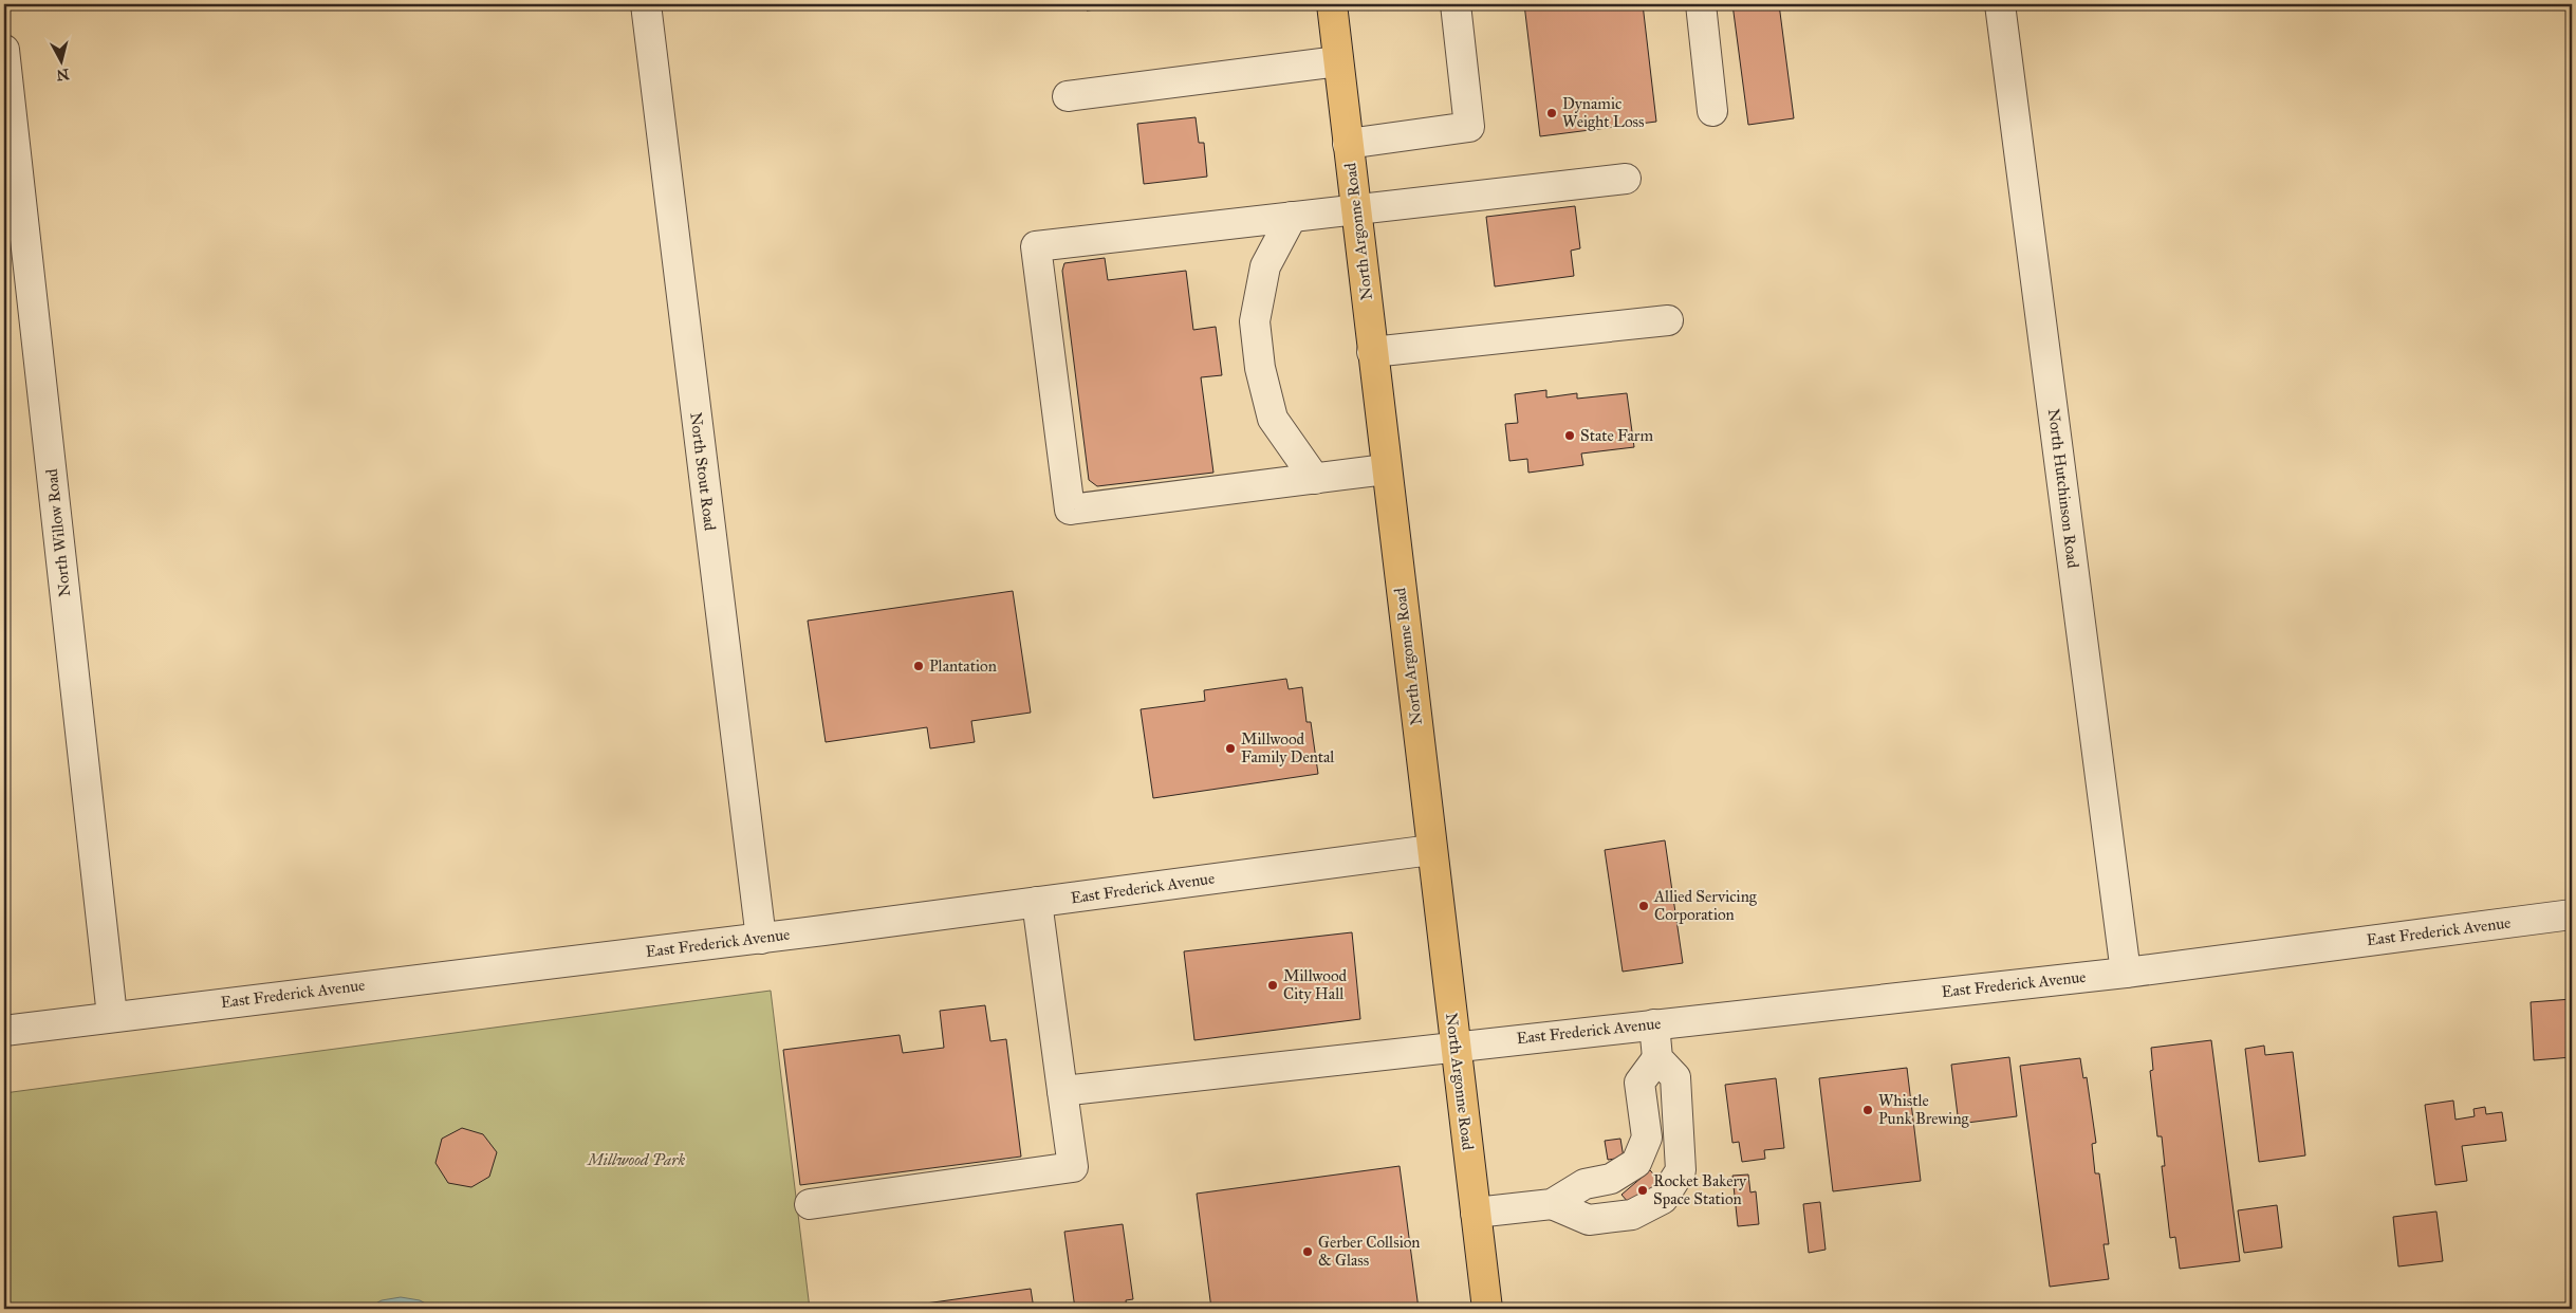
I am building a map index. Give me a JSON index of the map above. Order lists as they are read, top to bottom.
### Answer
{
  "streets": {
    "main road": ["North Argonne Road"],
    "street": [
      "North Stout Road",
      "North Hutchinson Road",
      "North Willow Road",
      "East Frederick Avenue"
    ]
  },
  "crossings": [
    ["North Argonne Road", "East Frederick Avenue"],
    ["North Stout Road", "East Frederick Avenue"],
    ["North Hutchinson Road", "East Frederick Avenue"],
    ["North Willow Road", "East Frederick Avenue"]
  ],
  "parks": ["Millwood Park"],
  "places": [
    "Dynamic Weight Loss",
    "State Farm",
    "Plantation",
    "Millwood Family Dental",
    "Allied Servicing Corporation",
    "Millwood City Hall",
    "Whistle Punk Brewing",
    "Rocket Bakery Space Station",
    "Gerber Collsion & Glass"
  ],
  "north": "bottom"
}
